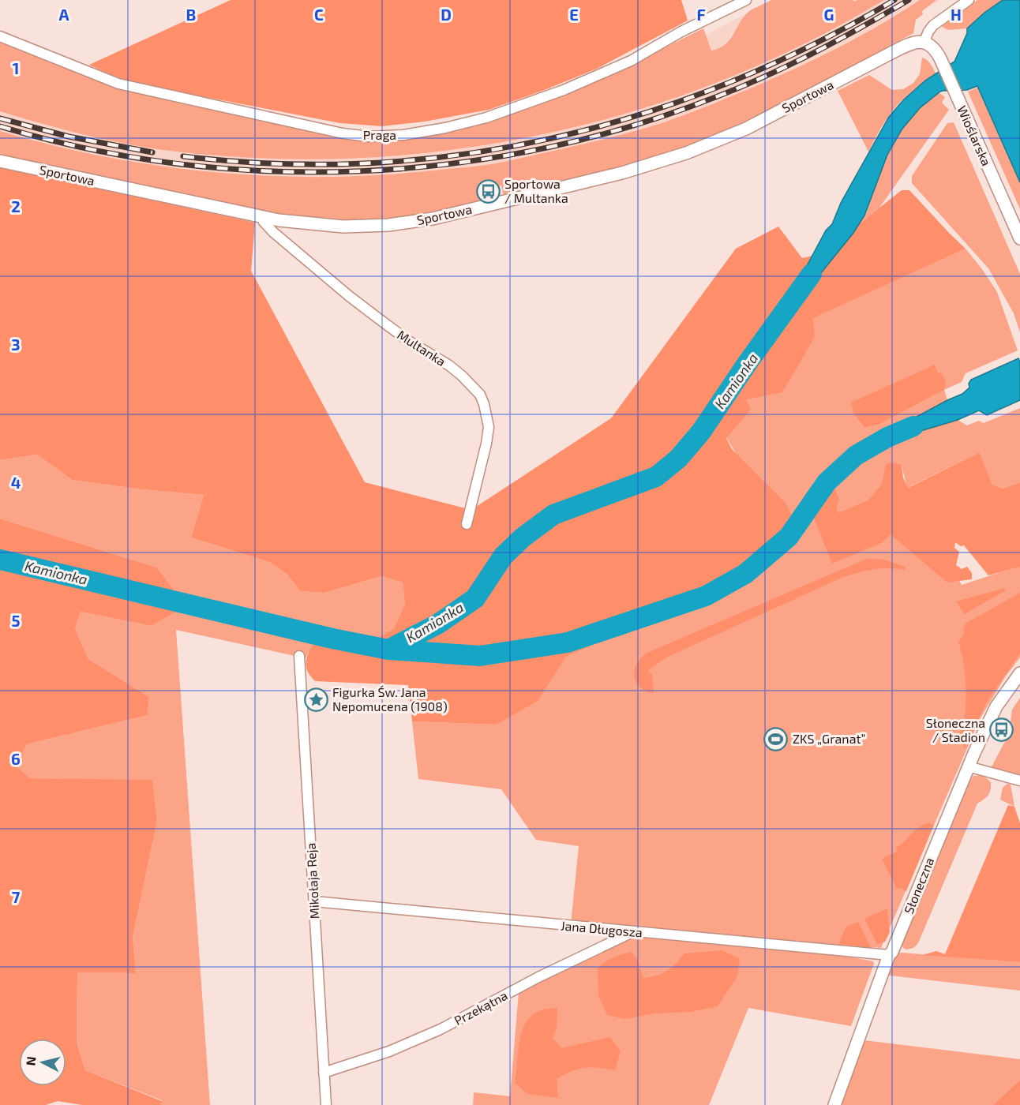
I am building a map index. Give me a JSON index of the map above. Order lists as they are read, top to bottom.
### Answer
{
  "streets": {
    "street": [
      "Sportowa",
      "Praga",
      "Wioślarska",
      "Multanka",
      "Mikołaja Reja",
      "Słoneczna",
      "Jana Długosza",
      "Przekątna"
    ]
  },
  "crossings": [
    ["Sportowa", "Wioślarska"],
    ["Sportowa", "Multanka"],
    ["Mikołaja Reja", "Jana Długosza"],
    ["Mikołaja Reja", "Przekątna"],
    ["Słoneczna", "Jana Długosza"],
    ["Jana Długosza", "Przekątna"]
  ],
  "water": ["Kamionka"],
  "places": {
    "bus stop": ["Sportowa / Multanka", "Słoneczna / Stadion"],
    "place": ["Figurka Św. Jana Nepomucena (1908)"],
    "sports": ["ZKS „Granat”"]
  },
  "north": "left",
  "grid": {
    "columns": [
      "A",
      "B",
      "C",
      "D",
      "E",
      "F",
      "G",
      "H"
    ],
    "rows": [
      "1",
      "2",
      "3",
      "4",
      "5",
      "6",
      "7"
    ]
  }
}
